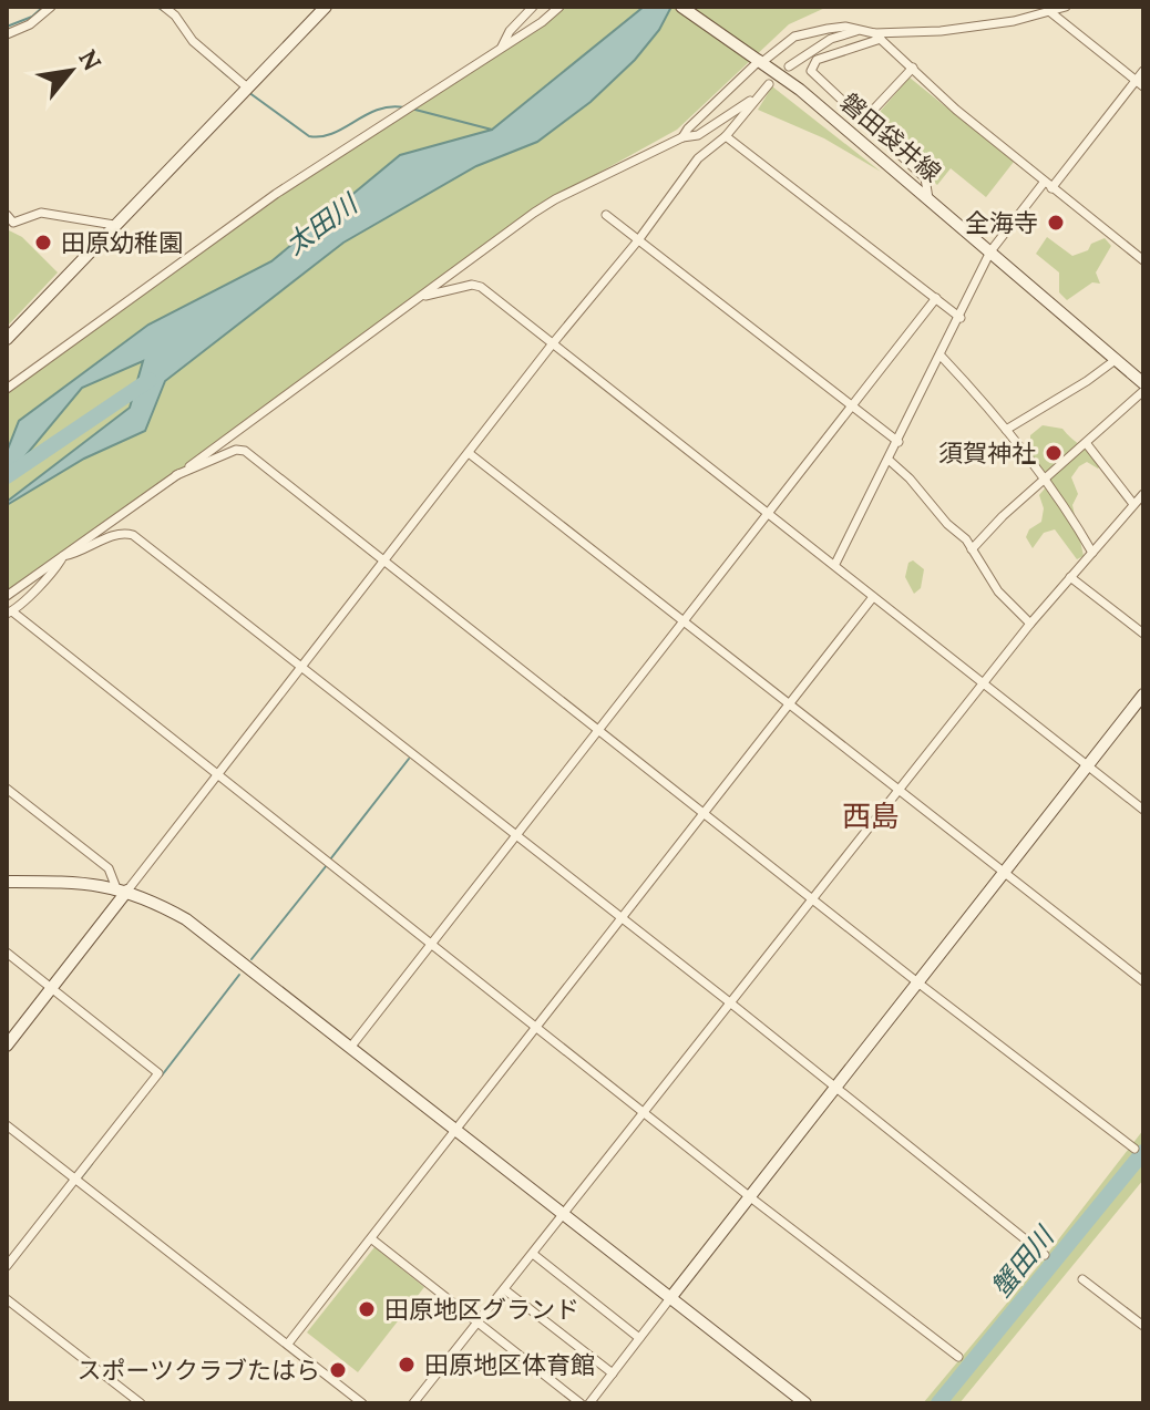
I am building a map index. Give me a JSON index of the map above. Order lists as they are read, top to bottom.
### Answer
{
  "streets": {
    "street": ["磐田袋井線"]
  },
  "districts": ["西島"],
  "water": ["太田川", "蟹田川"],
  "places": [
    "全海寺",
    "田原幼稚園",
    "須賀神社",
    "田原地区グランド",
    "田原地区体育館",
    "スポーツクラブたはら"
  ],
  "north": "top right"
}
